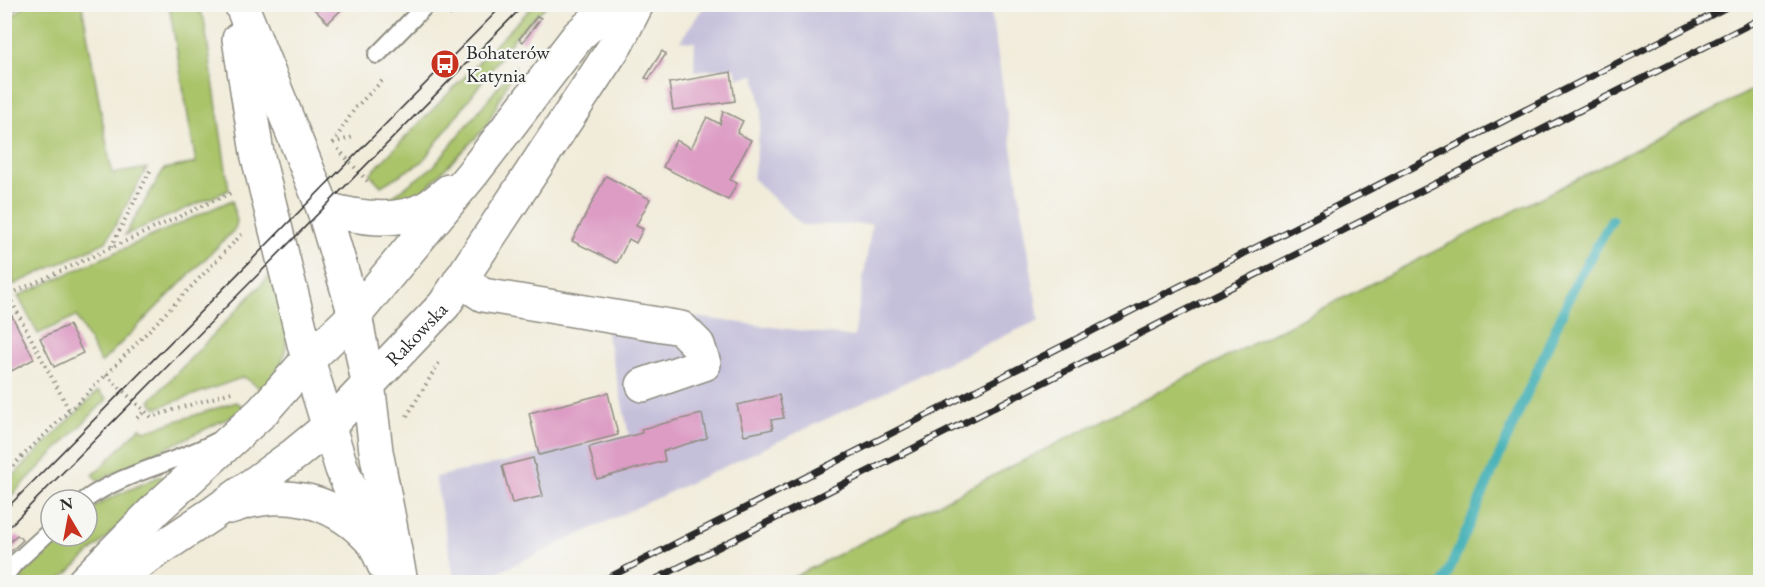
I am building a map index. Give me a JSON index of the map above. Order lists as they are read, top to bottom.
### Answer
{
  "streets": {
    "street": ["Rakowska"]
  },
  "places": {
    "bus stop": ["Bohaterów Katynia"]
  },
  "north": "top"
}
